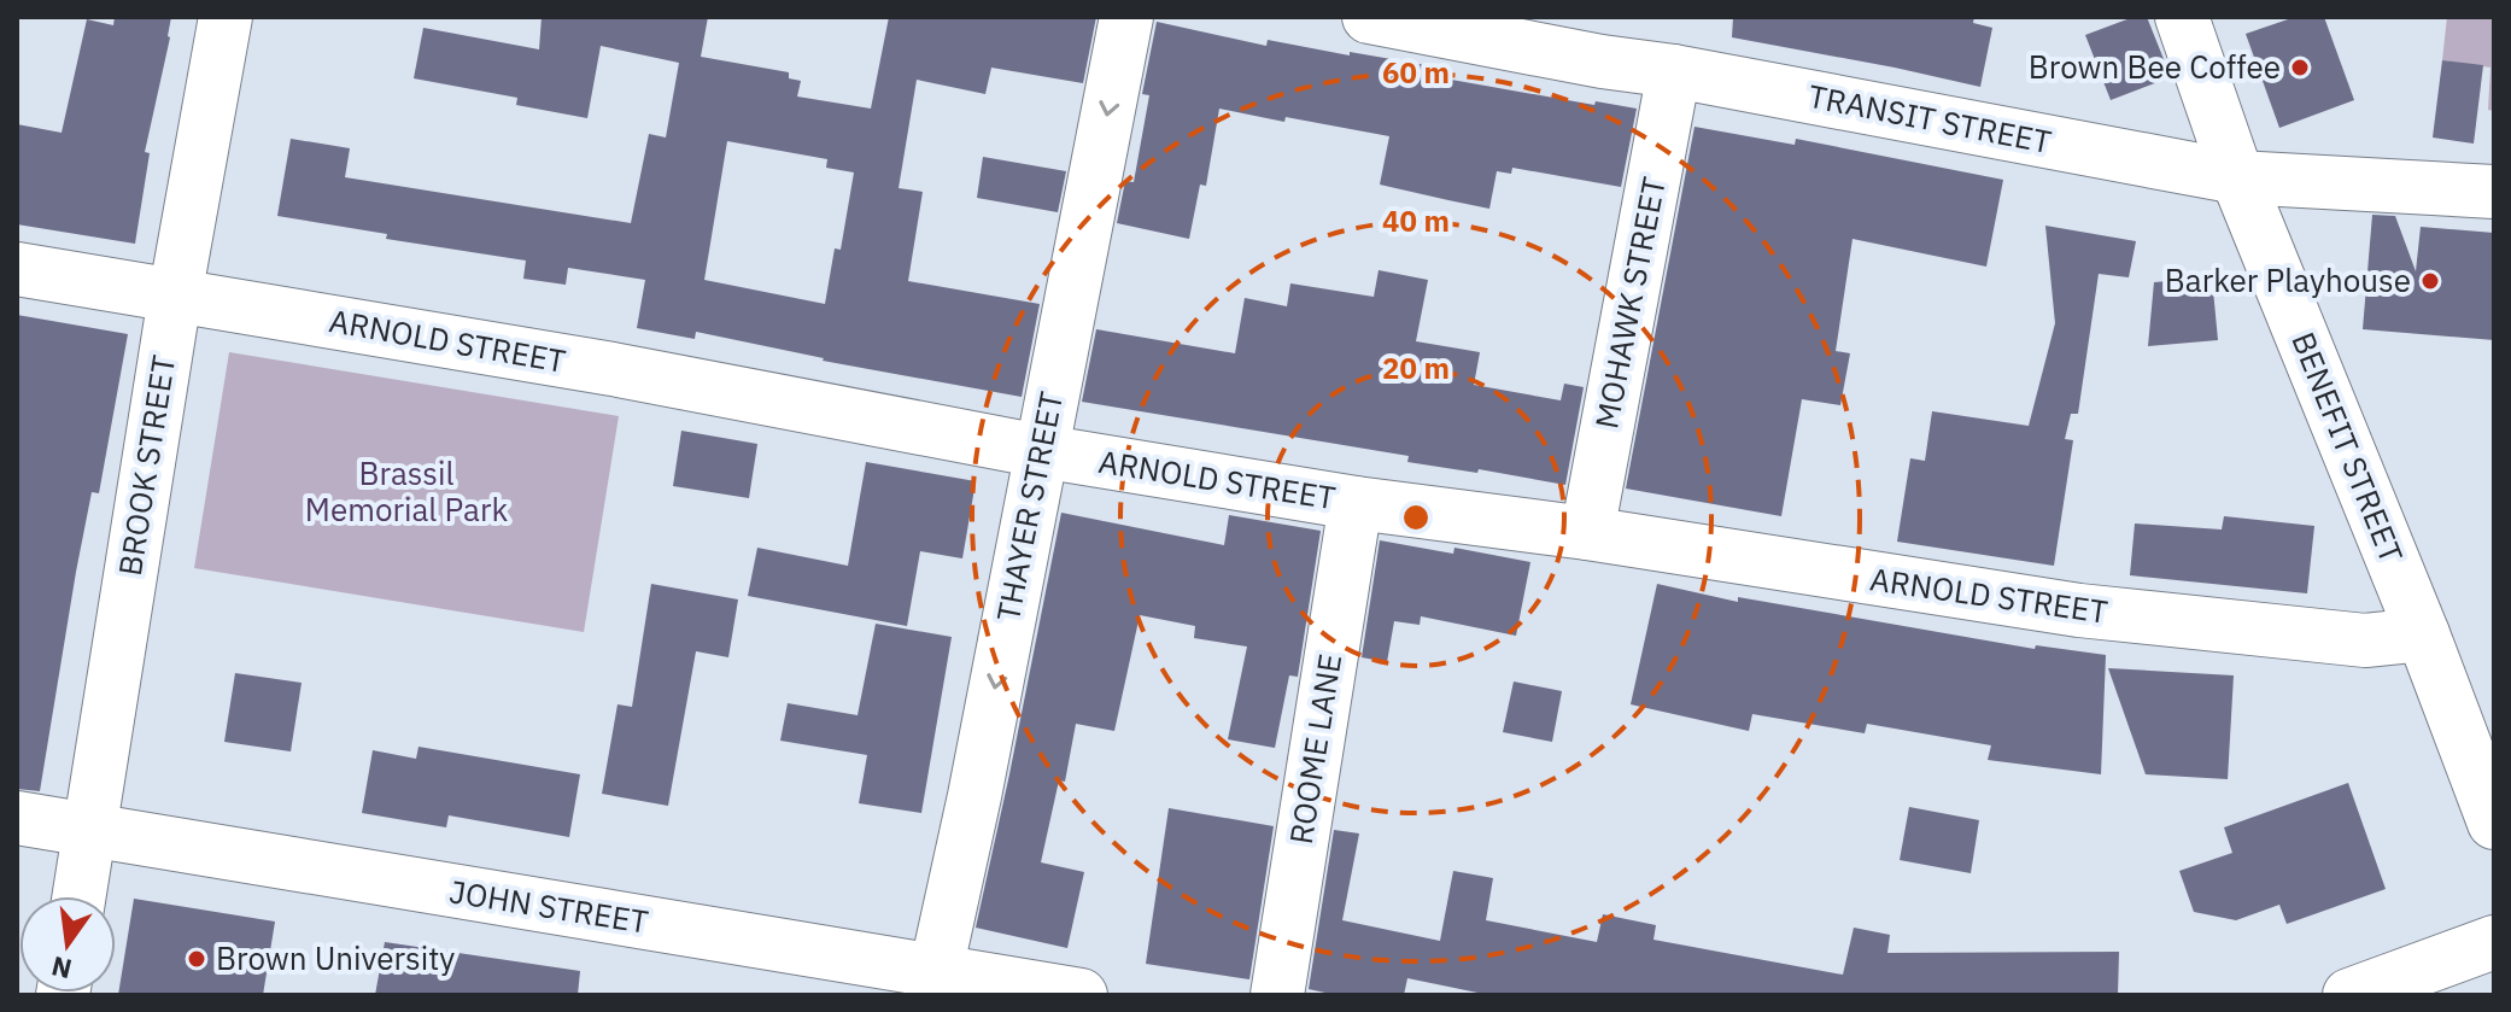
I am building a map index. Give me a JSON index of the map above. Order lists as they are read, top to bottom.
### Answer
{
  "streets": {
    "street": [
      "TRANSIT STREET",
      "MOHAWK STREET",
      "ARNOLD STREET",
      "BENEFIT STREET",
      "BROOK STREET",
      "THAYER STREET",
      "ROOME LANE",
      "JOHN STREET"
    ]
  },
  "crossings": [
    ["TRANSIT STREET", "MOHAWK STREET"],
    ["TRANSIT STREET", "BENEFIT STREET"],
    ["MOHAWK STREET", "ARNOLD STREET"],
    ["ARNOLD STREET", "BENEFIT STREET"],
    ["ARNOLD STREET", "BROOK STREET"],
    ["ARNOLD STREET", "THAYER STREET"],
    ["ARNOLD STREET", "ROOME LANE"],
    ["BROOK STREET", "JOHN STREET"],
    ["THAYER STREET", "JOHN STREET"]
  ],
  "one_way": ["THAYER STREET"],
  "parks": ["Brassil Memorial Park"],
  "places": ["Brown Bee Coffee", "Barker Playhouse", "Brown University"],
  "north": "bottom",
  "rings": ["60 m", "40 m", "20 m"]
}
